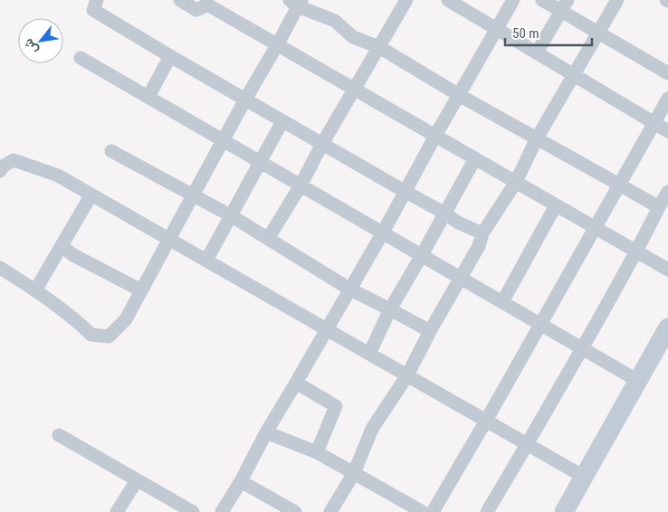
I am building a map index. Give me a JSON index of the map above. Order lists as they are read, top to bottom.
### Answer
{
  "scale_bar": "50 m",
  "north": "bottom left"
}
